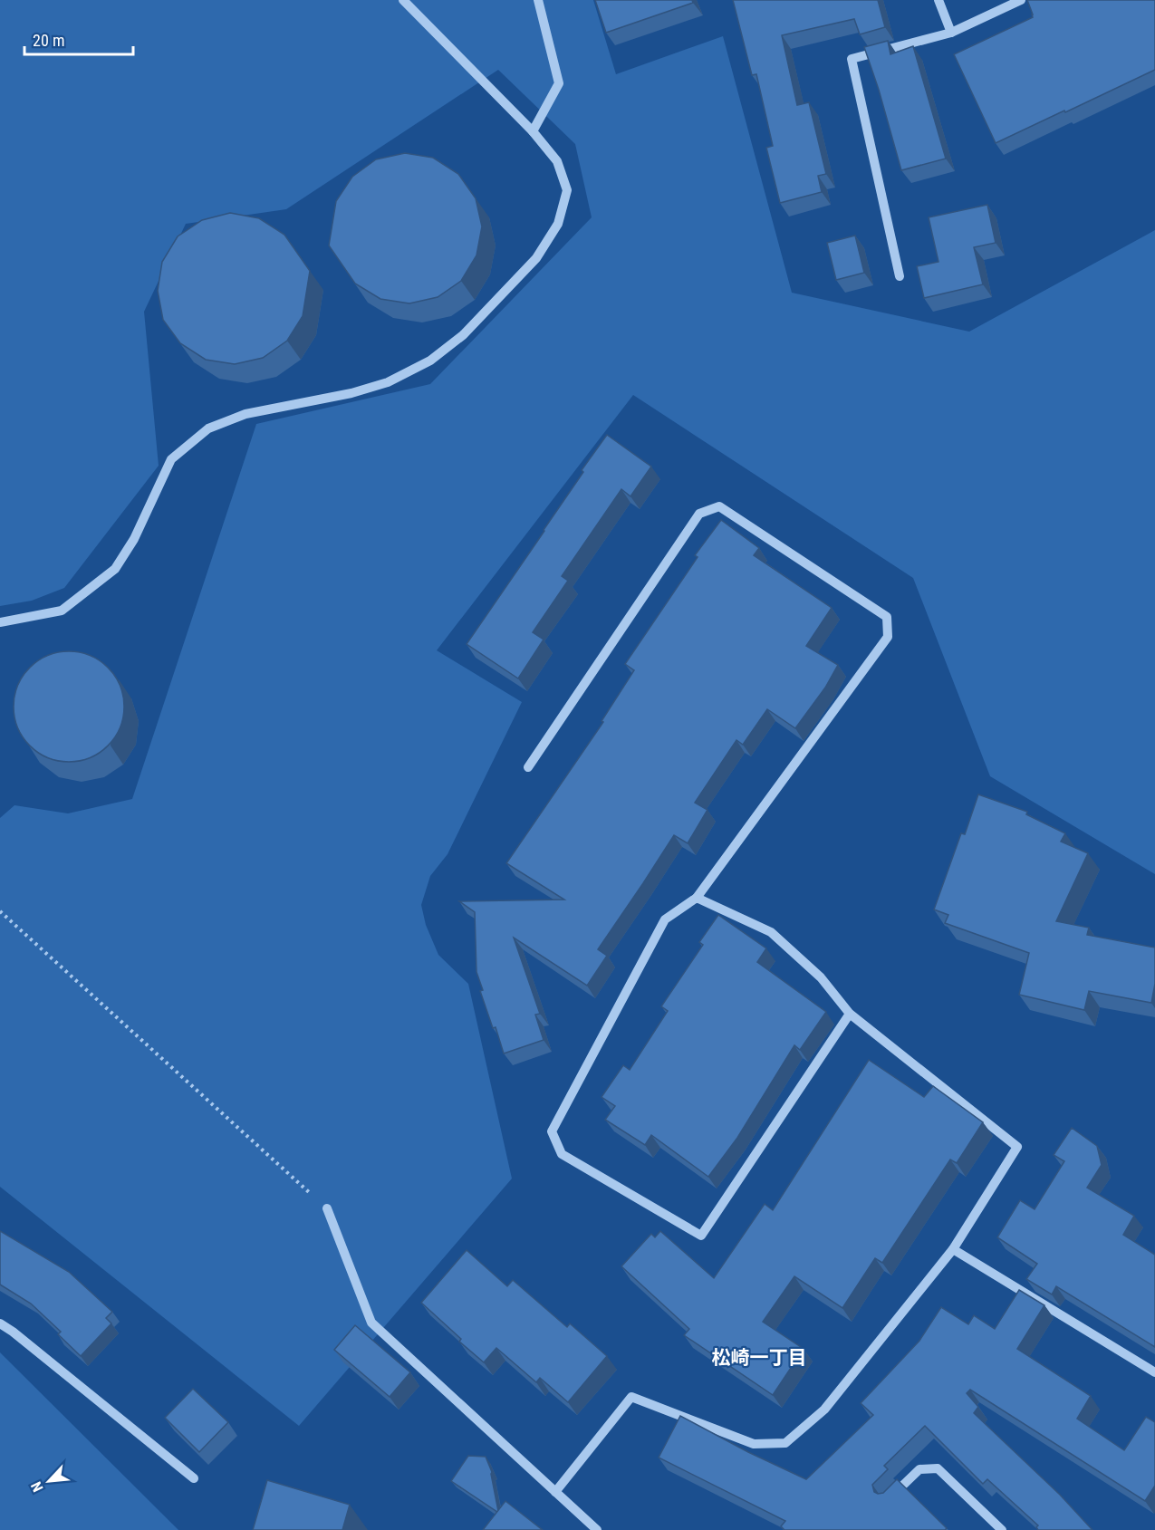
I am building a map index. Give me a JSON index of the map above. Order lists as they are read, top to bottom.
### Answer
{
  "districts": ["松崎一丁目"],
  "scale_bar": "20 m",
  "north": "bottom left"
}
